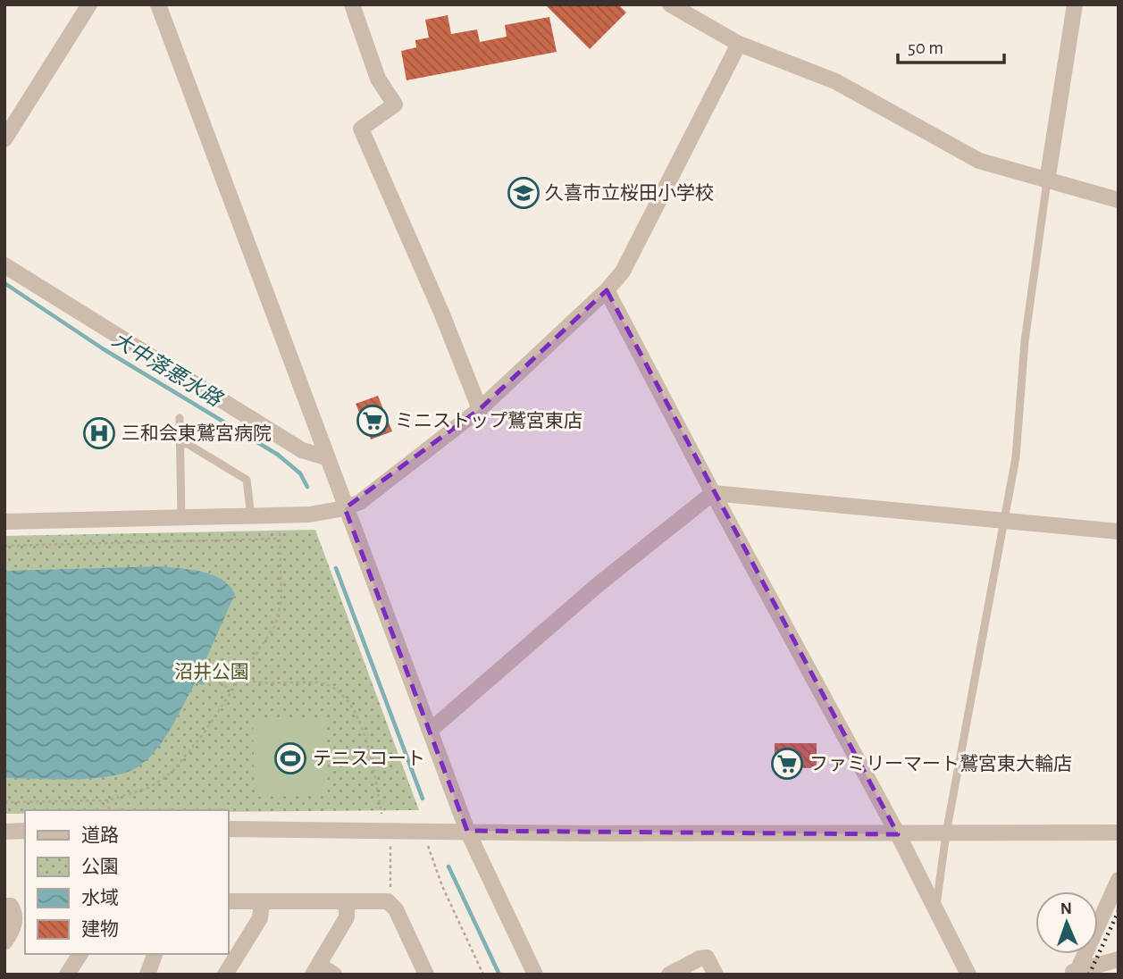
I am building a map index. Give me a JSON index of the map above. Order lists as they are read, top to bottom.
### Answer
{
  "water": ["大中落悪水路"],
  "parks": ["沼井公園"],
  "places": {
    "school or university": ["久喜市立桜田小学校"],
    "supermarket": ["ミニストップ鷲宮東店", "ファミリーマート鷲宮東大輪店"],
    "hospital": ["三和会東鷲宮病院"],
    "sports": ["テニスコート"]
  },
  "legend": [
    "道路",
    "公園",
    "水域",
    "建物"
  ],
  "scale_bar": "50 m",
  "north": "top"
}
